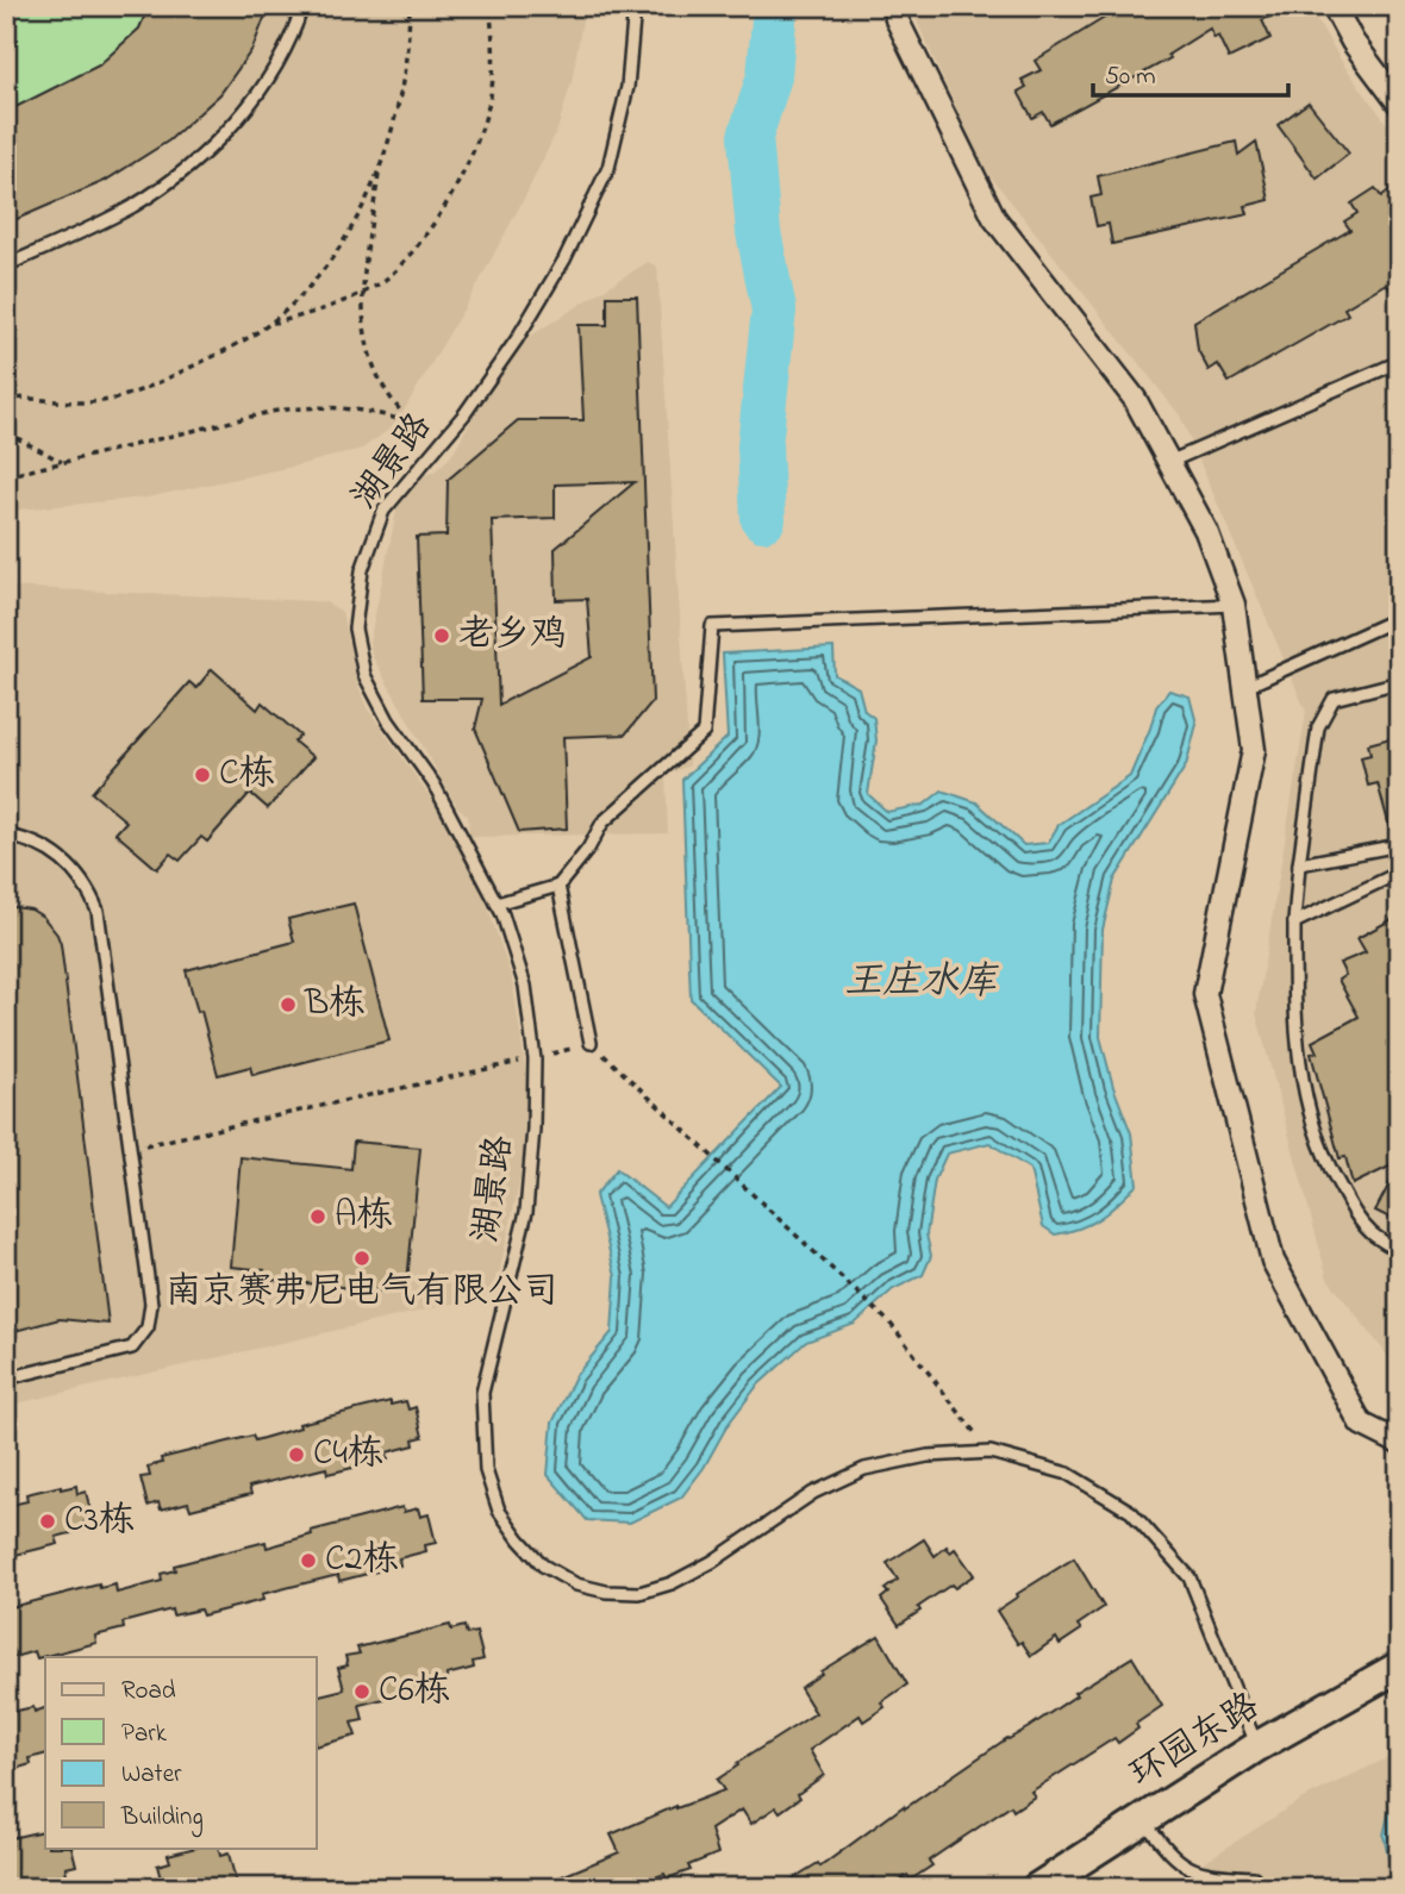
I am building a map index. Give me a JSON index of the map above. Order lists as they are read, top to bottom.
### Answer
{
  "streets": {
    "street": ["环园东路"],
    "lane": ["湖景路"]
  },
  "crossings": [
    ["湖景路", "环园东路"]
  ],
  "water": ["王庄水库"],
  "places": [
    "老乡鸡",
    "C栋",
    "B栋",
    "A栋",
    "南京赛弗尼电气有限公司",
    "C4栋",
    "C3栋",
    "C2栋",
    "C6栋"
  ],
  "legend": [
    "Road",
    "Park",
    "Water",
    "Building"
  ],
  "scale_bar": "50 m"
}
